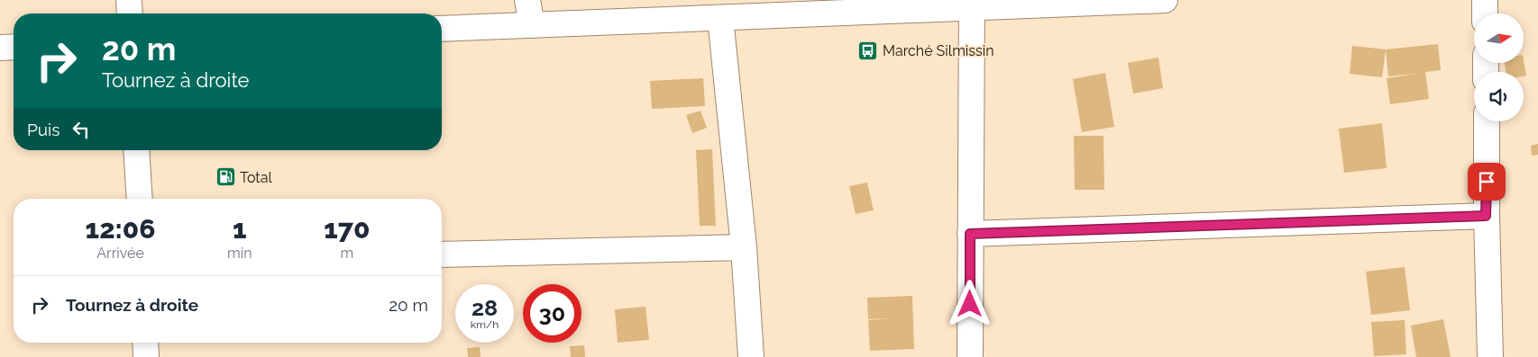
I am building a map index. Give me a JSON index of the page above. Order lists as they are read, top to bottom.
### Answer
{
  "places": {
    "bus stop": ["Marché Silmissin"],
    "fuel station": ["Total"]
  },
  "north": "right",
  "page": {
    "turn": ["20 m", "Tournez à droite"],
    "then": "Puis",
    "eta": [
      "12:06",
      "Arrivée",
      "1",
      "min",
      "170",
      "m"
    ],
    "list": [
      {
        "name": "Tournez à droite",
        "value": "20 m"
      }
    ],
    "speed": "28 km/h",
    "limit": "30"
  }
}
